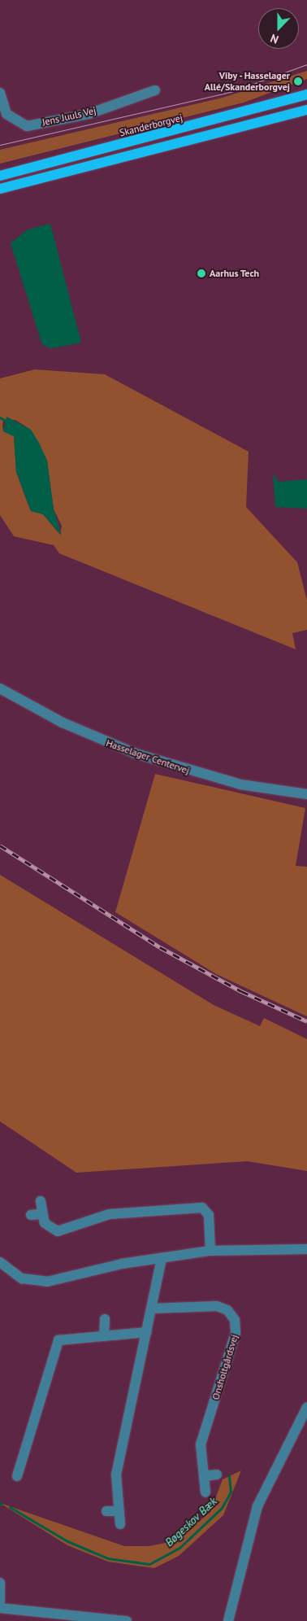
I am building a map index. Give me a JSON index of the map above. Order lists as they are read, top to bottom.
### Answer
{
  "streets": {
    "main road": ["Skanderborgvej"],
    "street": ["Jens Juuls Vej", "Hasselager Centervej", "Onsholtgårdsvej"]
  },
  "water": ["Bøgeskov Bæk"],
  "places": ["Viby - Hasselager Allé/Skanderborgvej", "Aarhus Tech"],
  "north": "bottom"
}
